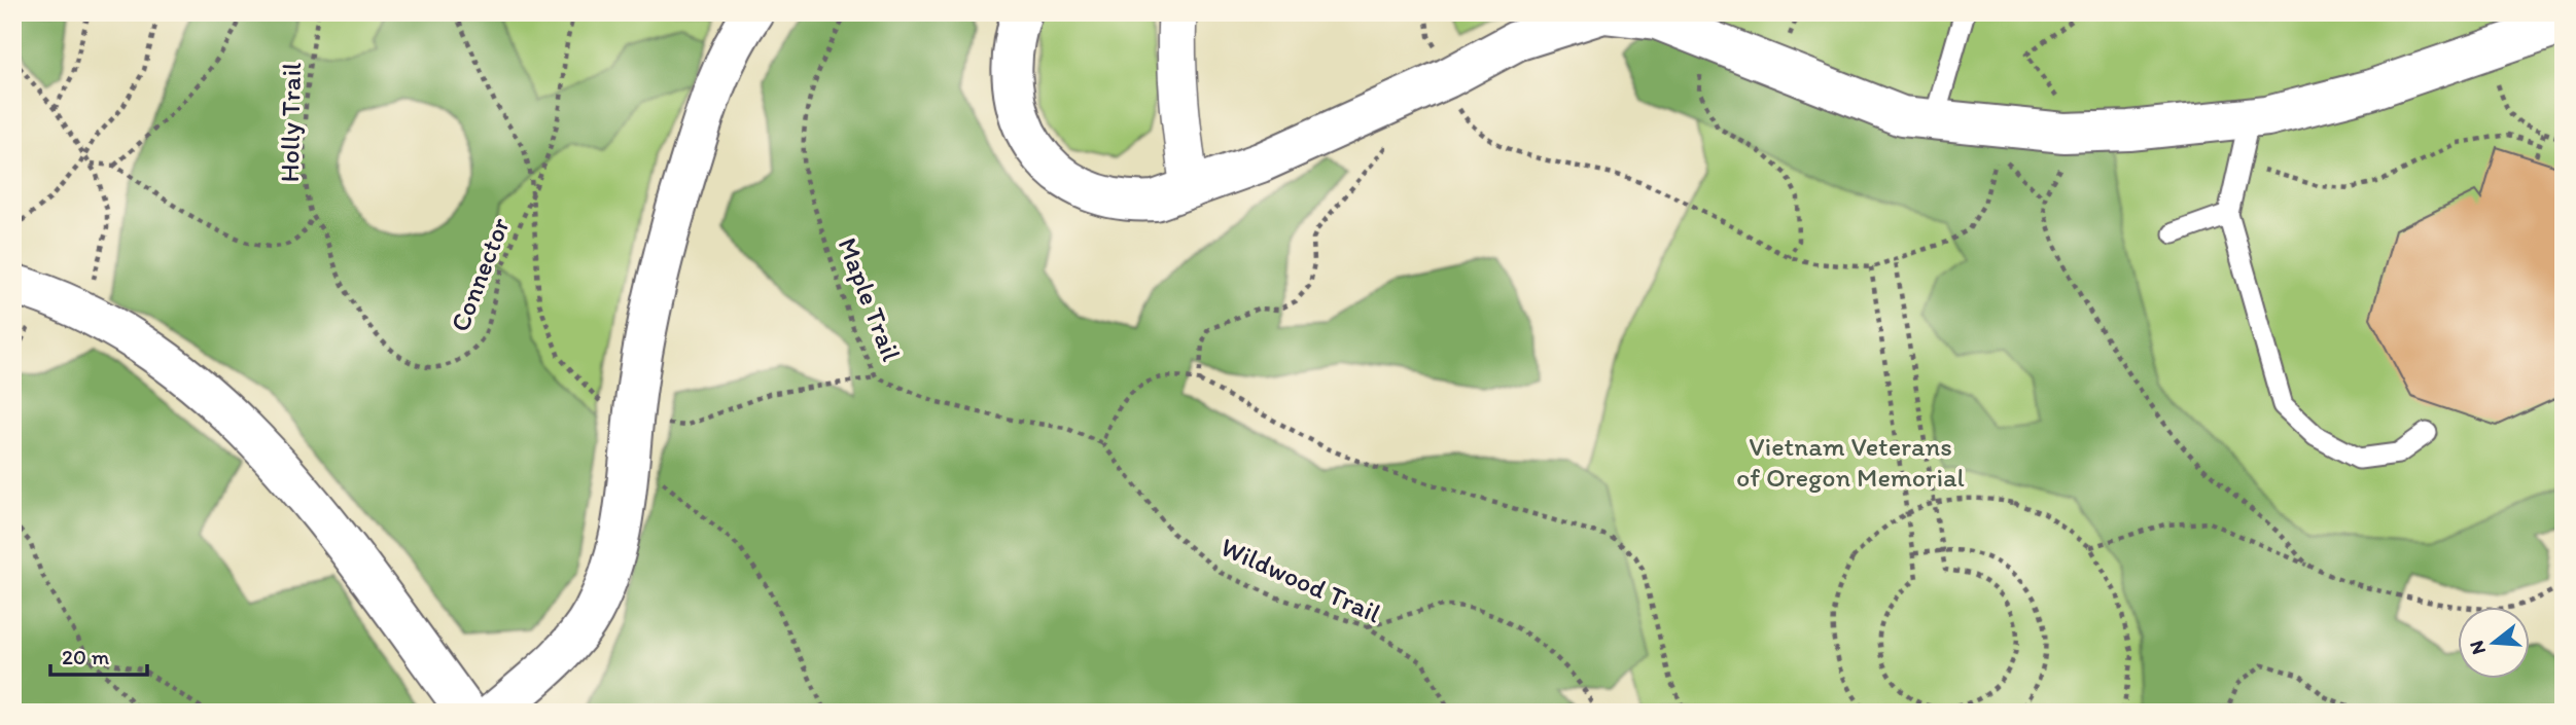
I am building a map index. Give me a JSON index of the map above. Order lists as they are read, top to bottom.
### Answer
{
  "streets": {
    "path": [
      "Holly Trail",
      "Connector",
      "Maple Trail",
      "Wildwood Trail"
    ]
  },
  "crossings": [
    ["Holly Trail", "Connector"],
    ["Maple Trail", "Wildwood Trail"]
  ],
  "parks": ["Vietnam Veterans of Oregon Memorial"],
  "scale_bar": "20 m",
  "north": "left"
}
